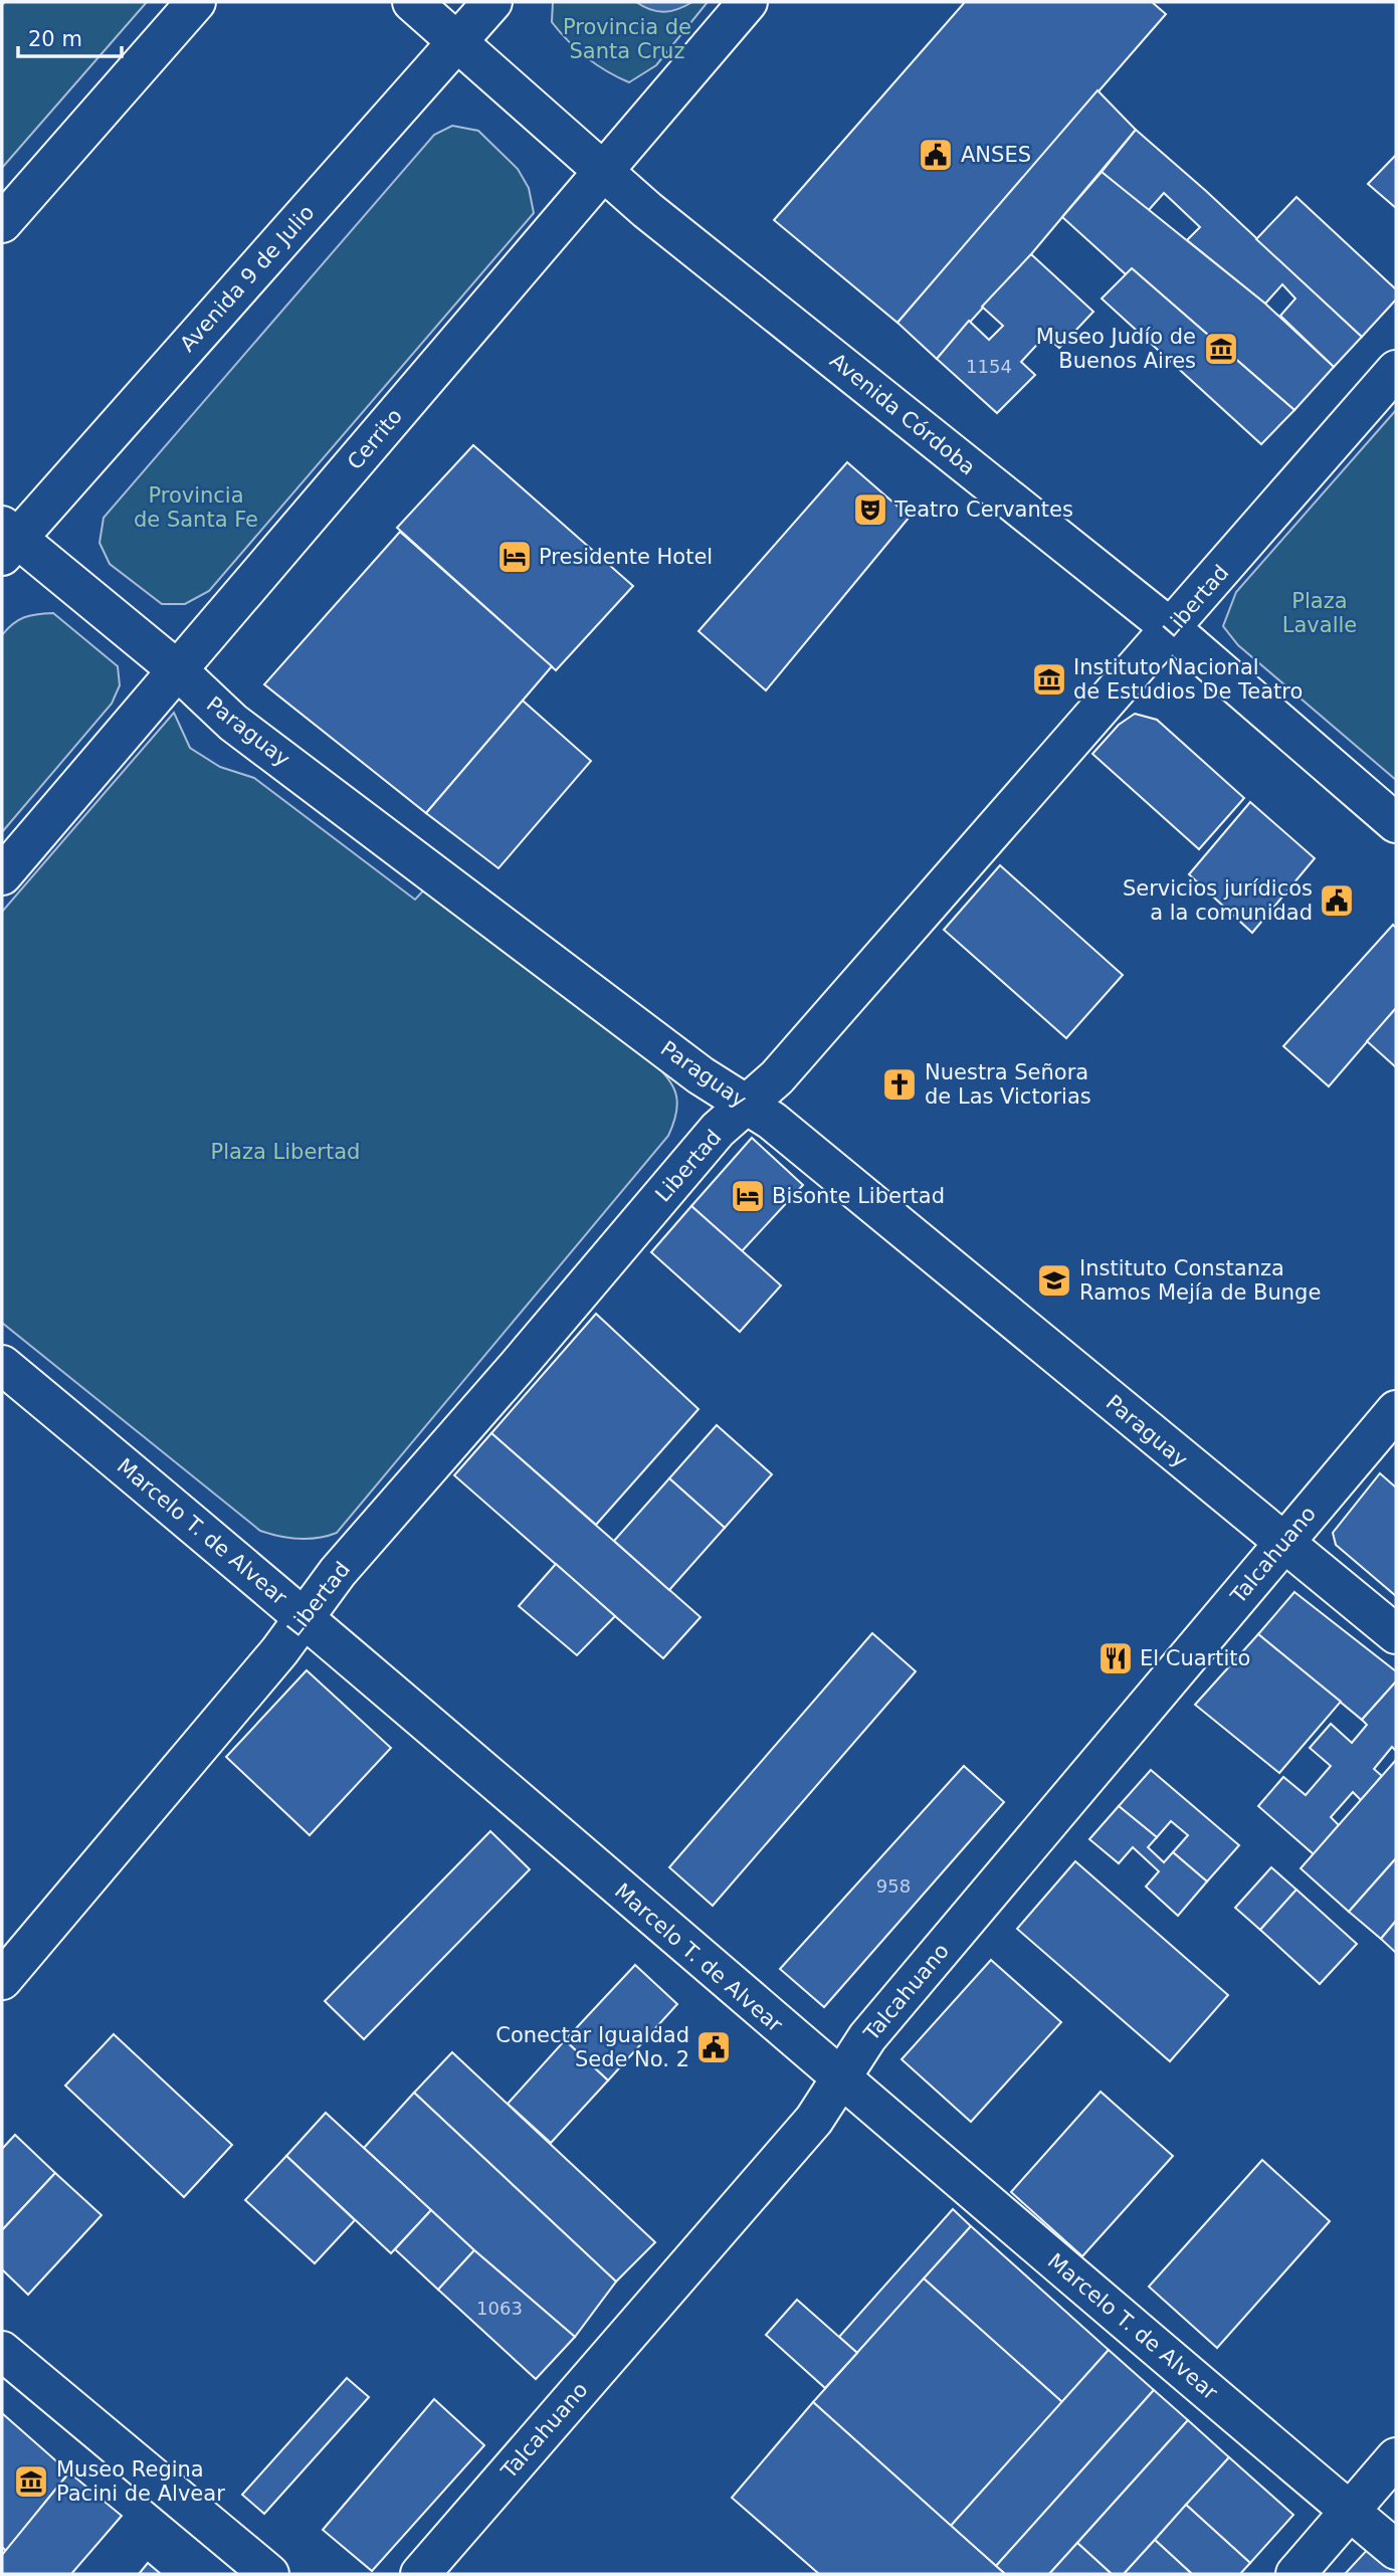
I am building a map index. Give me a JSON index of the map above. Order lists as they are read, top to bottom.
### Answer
{
  "streets": {
    "main road": [
      "Avenida 9 de Julio",
      "Avenida Córdoba",
      "Cerrito",
      "Libertad",
      "Paraguay",
      "Marcelo T. de Alvear",
      "Talcahuano"
    ]
  },
  "crossings": [
    ["Avenida 9 de Julio", "Avenida Córdoba"],
    ["Avenida 9 de Julio", "Paraguay"],
    ["Avenida Córdoba", "Cerrito"],
    ["Avenida Córdoba", "Libertad"],
    ["Cerrito", "Paraguay"],
    ["Libertad", "Paraguay"],
    ["Libertad", "Marcelo T. de Alvear"],
    ["Paraguay", "Talcahuano"],
    ["Marcelo T. de Alvear", "Talcahuano"]
  ],
  "parks": [
    "Provincia de Santa Cruz",
    "Provincia de Santa Fe",
    "Plaza Lavalle",
    "Plaza Libertad"
  ],
  "places": {
    "public building": ["ANSES", "Servicios jurídicos a la comunidad", "Conectar Igualdad Sede No. 2"],
    "museum": ["Museo Judío de Buenos Aires", "Instituto Nacional de Estudios De Teatro", "Museo Regina Pacini de Alvear"],
    "theatre": ["Teatro Cervantes"],
    "hotel": ["Presidente Hotel", "Bisonte Libertad"],
    "church": ["Nuestra Señora de Las Victorias"],
    "school or university": ["Instituto Constanza Ramos Mejía de Bunge"],
    "restaurant": ["El Cuartito"]
  },
  "house_numbers": ["1154", "958", "1063"],
  "scale_bar": "20 m"
}
